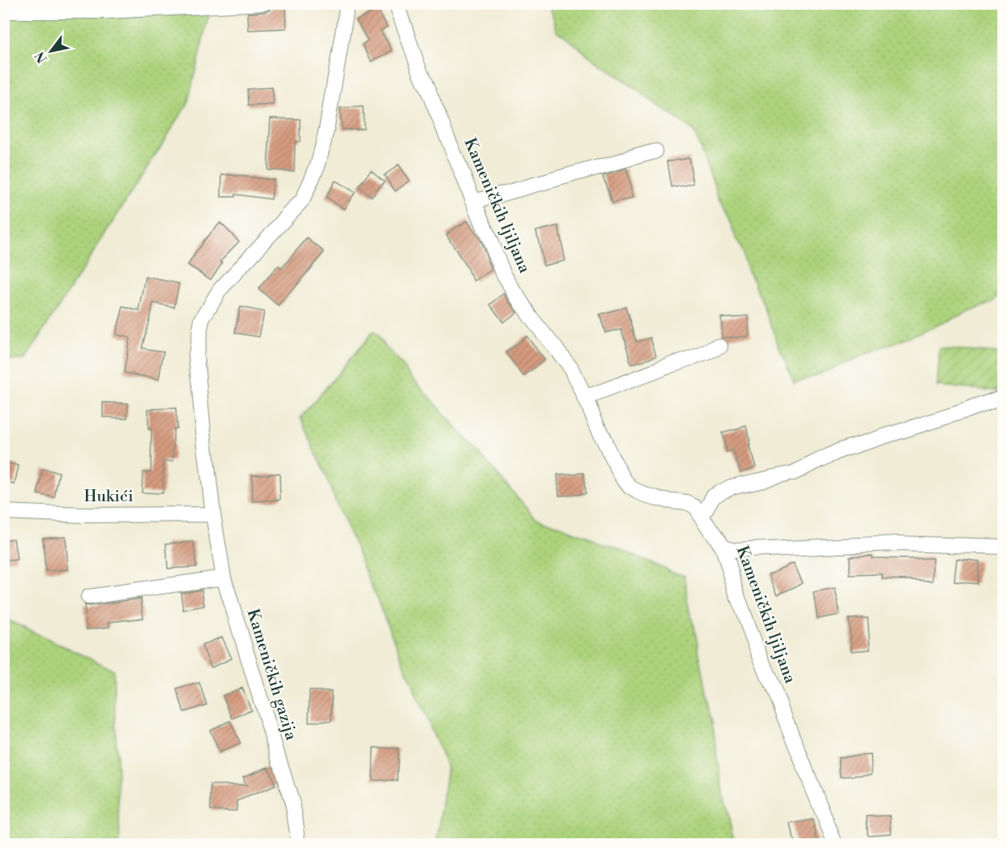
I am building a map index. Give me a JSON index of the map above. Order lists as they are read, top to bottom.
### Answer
{
  "streets": {
    "street": ["Kameničkih ljiljana", "Hukići", "Kameničkih gazija"]
  },
  "crossings": [
    ["Hukići", "Kameničkih gazija"]
  ],
  "north": "bottom left"
}
